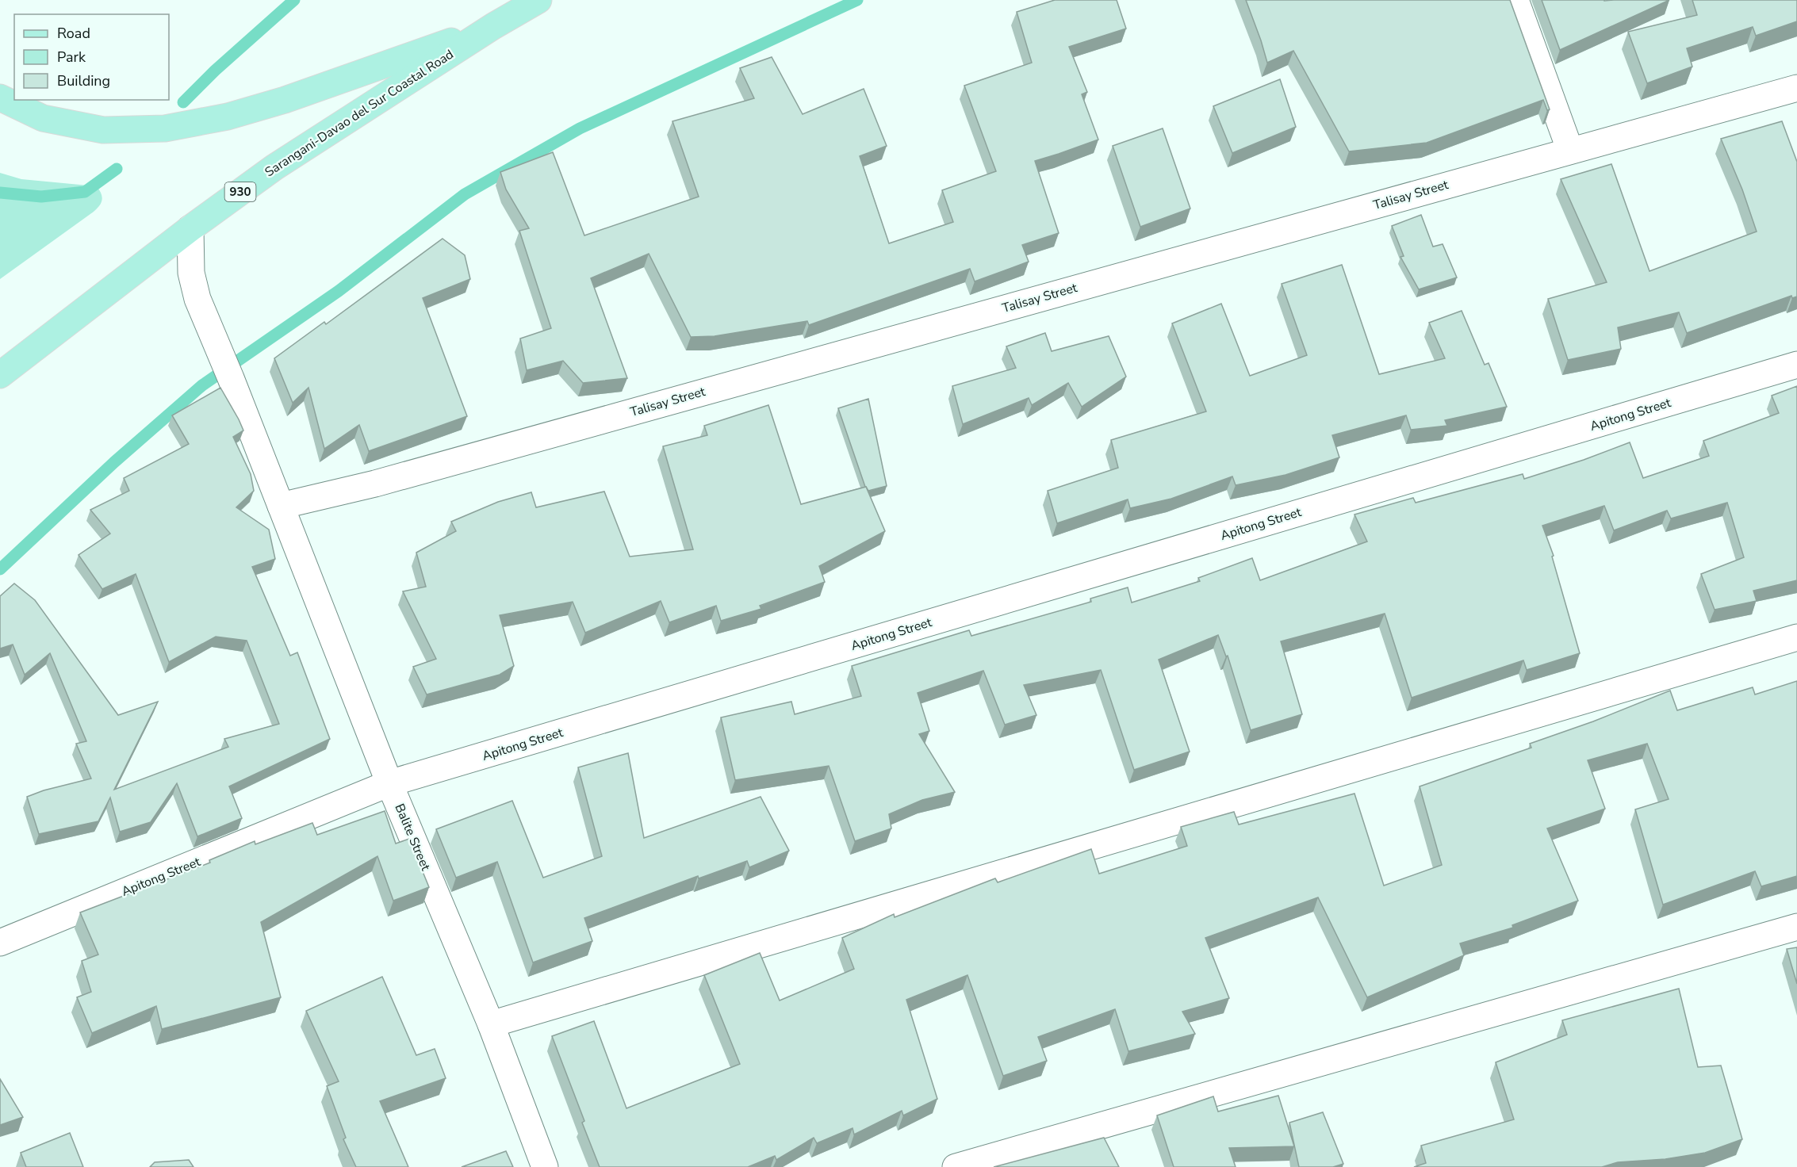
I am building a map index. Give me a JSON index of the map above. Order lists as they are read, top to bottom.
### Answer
{
  "streets": {
    "main road": ["Sarangani-Davao del Sur Coastal Road", "930"],
    "street": ["Talisay Street", "Apitong Street", "Balite Street"]
  },
  "crossings": [
    ["Sarangani-Davao del Sur Coastal Road", "Balite Street"],
    ["Talisay Street", "Balite Street"],
    ["Apitong Street", "Balite Street"]
  ],
  "legend": ["Road", "Park", "Building"]
}
